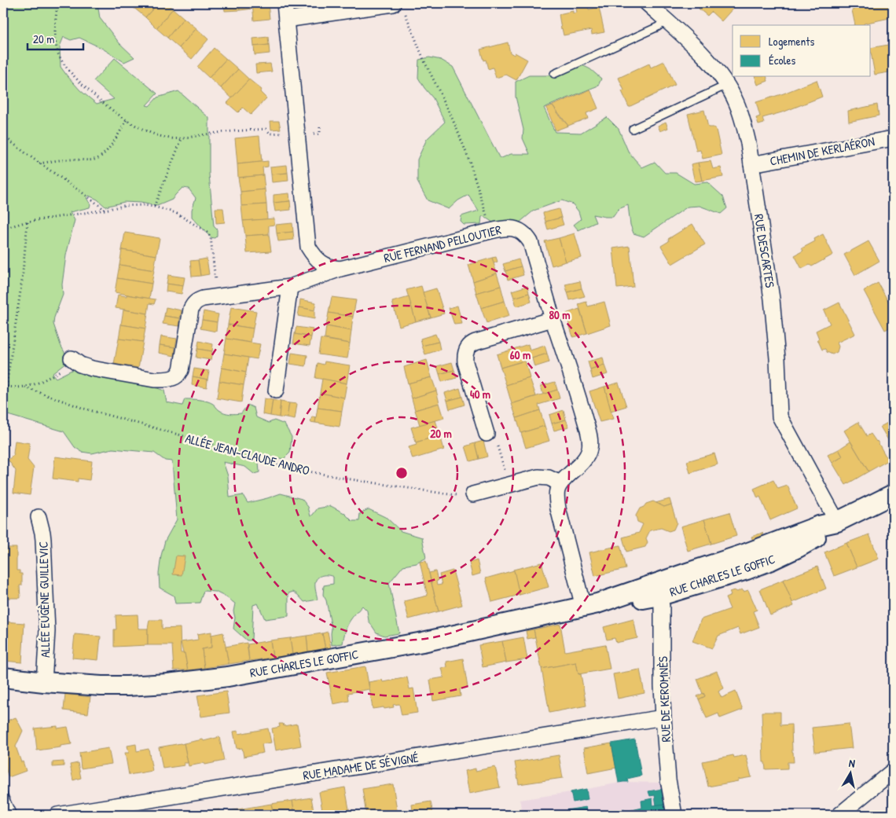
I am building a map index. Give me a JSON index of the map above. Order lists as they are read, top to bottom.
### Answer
{
  "streets": {
    "street": [
      "CHEMIN DE KERLAÉRON",
      "RUE FERNAND PELLOUTIER",
      "RUE DESCARTES",
      "RUE CHARLES LE GOFFIC",
      "ALLÉE EUGÈNE GUILLEVIC",
      "RUE DE KEROMNÈS",
      "RUE MADAME DE SÉVIGNÉ"
    ],
    "path": ["ALLÉE JEAN-CLAUDE ANDRO"]
  },
  "crossings": [
    ["CHEMIN DE KERLAÉRON", "RUE DESCARTES"],
    ["RUE FERNAND PELLOUTIER", "ALLÉE JEAN-CLAUDE ANDRO"],
    ["RUE DESCARTES", "RUE CHARLES LE GOFFIC"],
    ["RUE CHARLES LE GOFFIC", "ALLÉE EUGÈNE GUILLEVIC"],
    ["RUE CHARLES LE GOFFIC", "RUE DE KEROMNÈS"],
    ["RUE DE KEROMNÈS", "RUE MADAME DE SÉVIGNÉ"]
  ],
  "legend": ["Logements", "Écoles"],
  "scale_bar": "20 m",
  "north": "top",
  "rings": [
    "80 m",
    "60 m",
    "40 m",
    "20 m"
  ]
}
